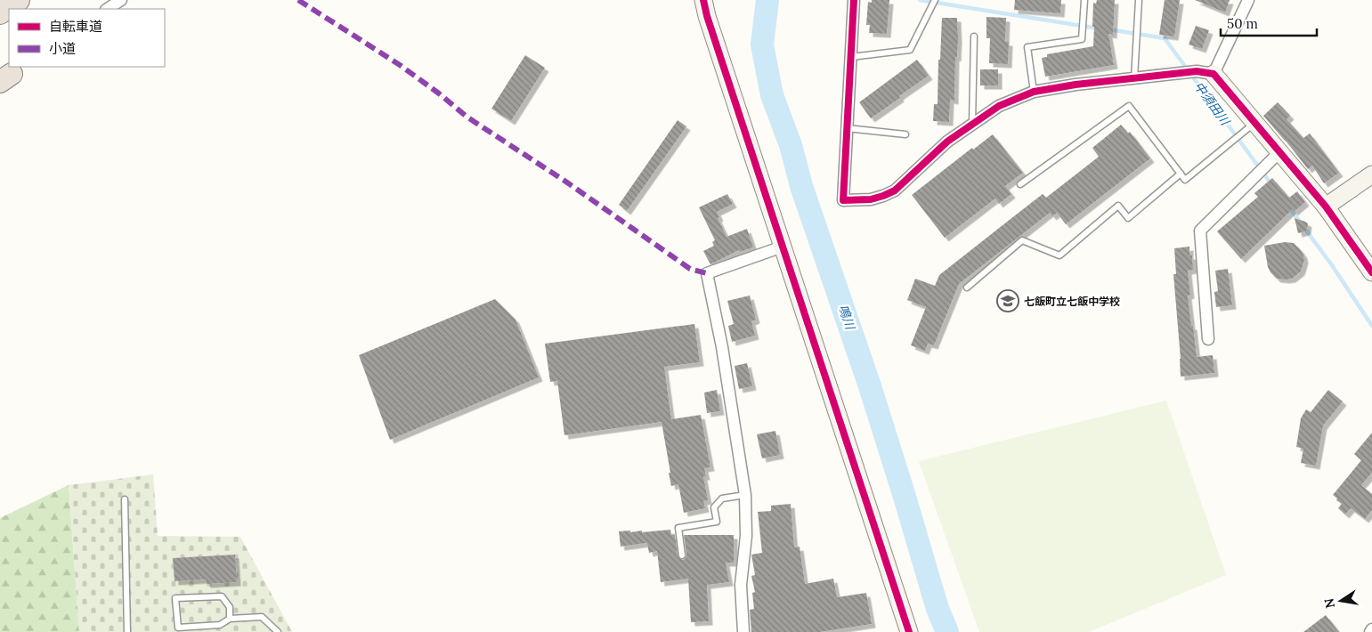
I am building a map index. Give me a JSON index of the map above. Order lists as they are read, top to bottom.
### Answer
{
  "water": ["中須田川", "鳴川"],
  "places": {
    "school or university": ["七飯町立七飯中学校"]
  },
  "legend": ["自転車道", "小道"],
  "scale_bar": "50 m",
  "north": "left"
}
